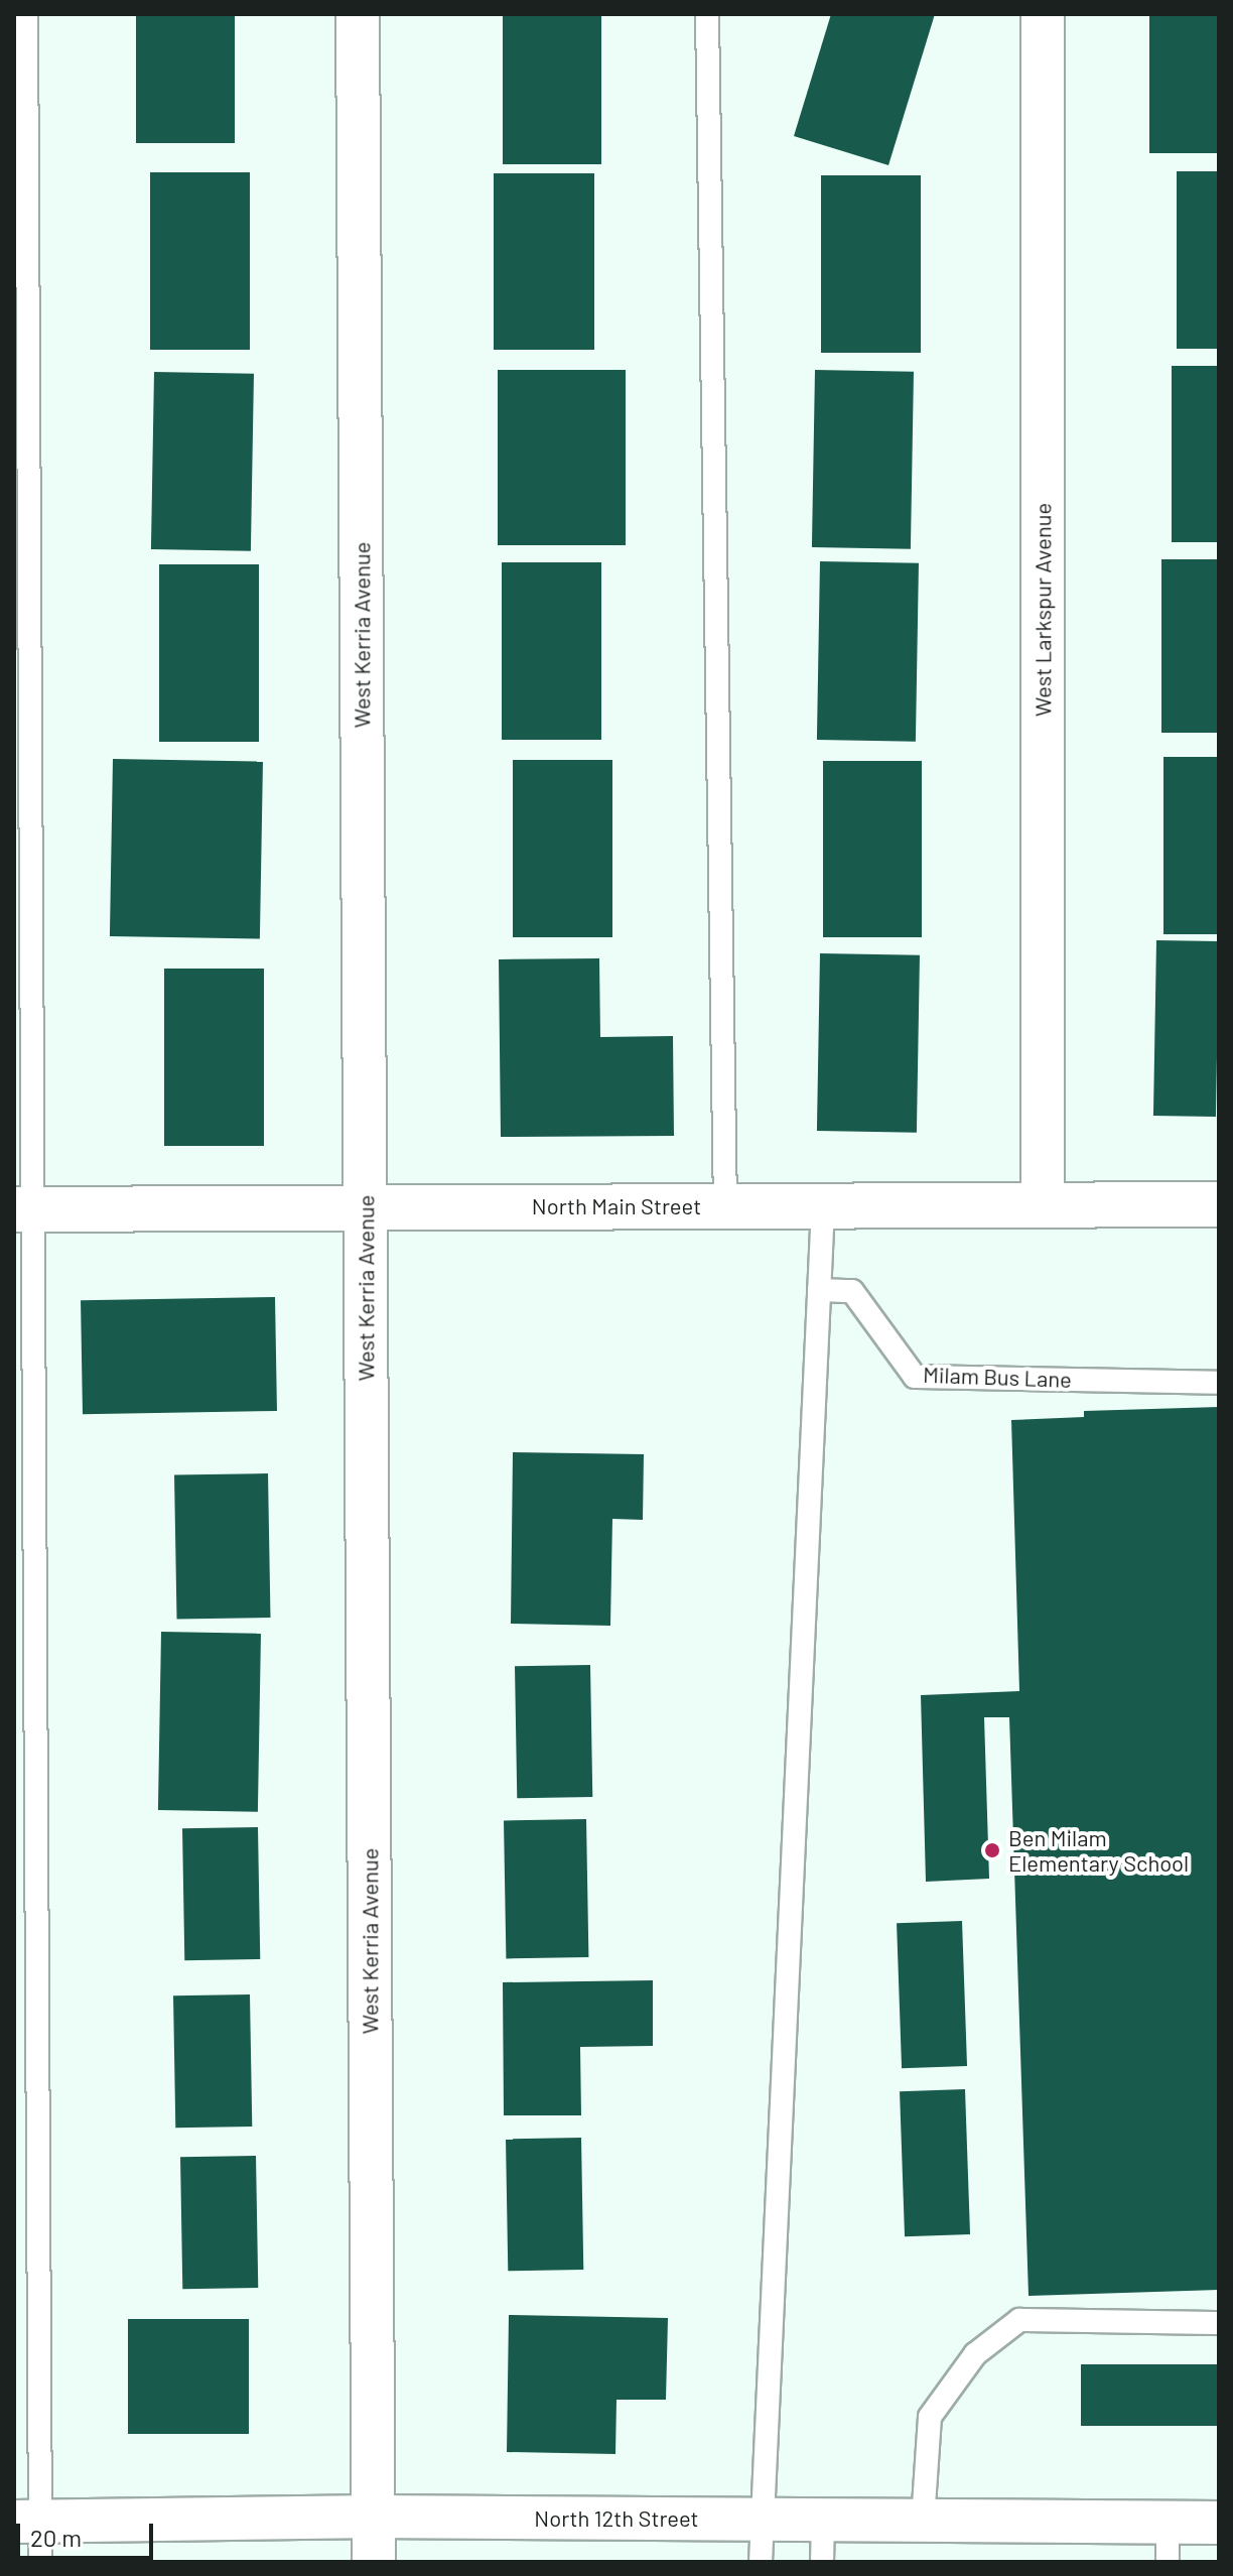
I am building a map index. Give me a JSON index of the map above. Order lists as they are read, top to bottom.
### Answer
{
  "streets": {
    "street": [
      "West Larkspur Avenue",
      "West Kerria Avenue",
      "North Main Street",
      "North 12th Street"
    ],
    "lane": ["Milam Bus Lane"]
  },
  "crossings": [
    ["West Larkspur Avenue", "North Main Street"],
    ["West Kerria Avenue", "North Main Street"],
    ["West Kerria Avenue", "North 12th Street"]
  ],
  "places": ["Ben Milam Elementary School"],
  "scale_bar": "20 m"
}
